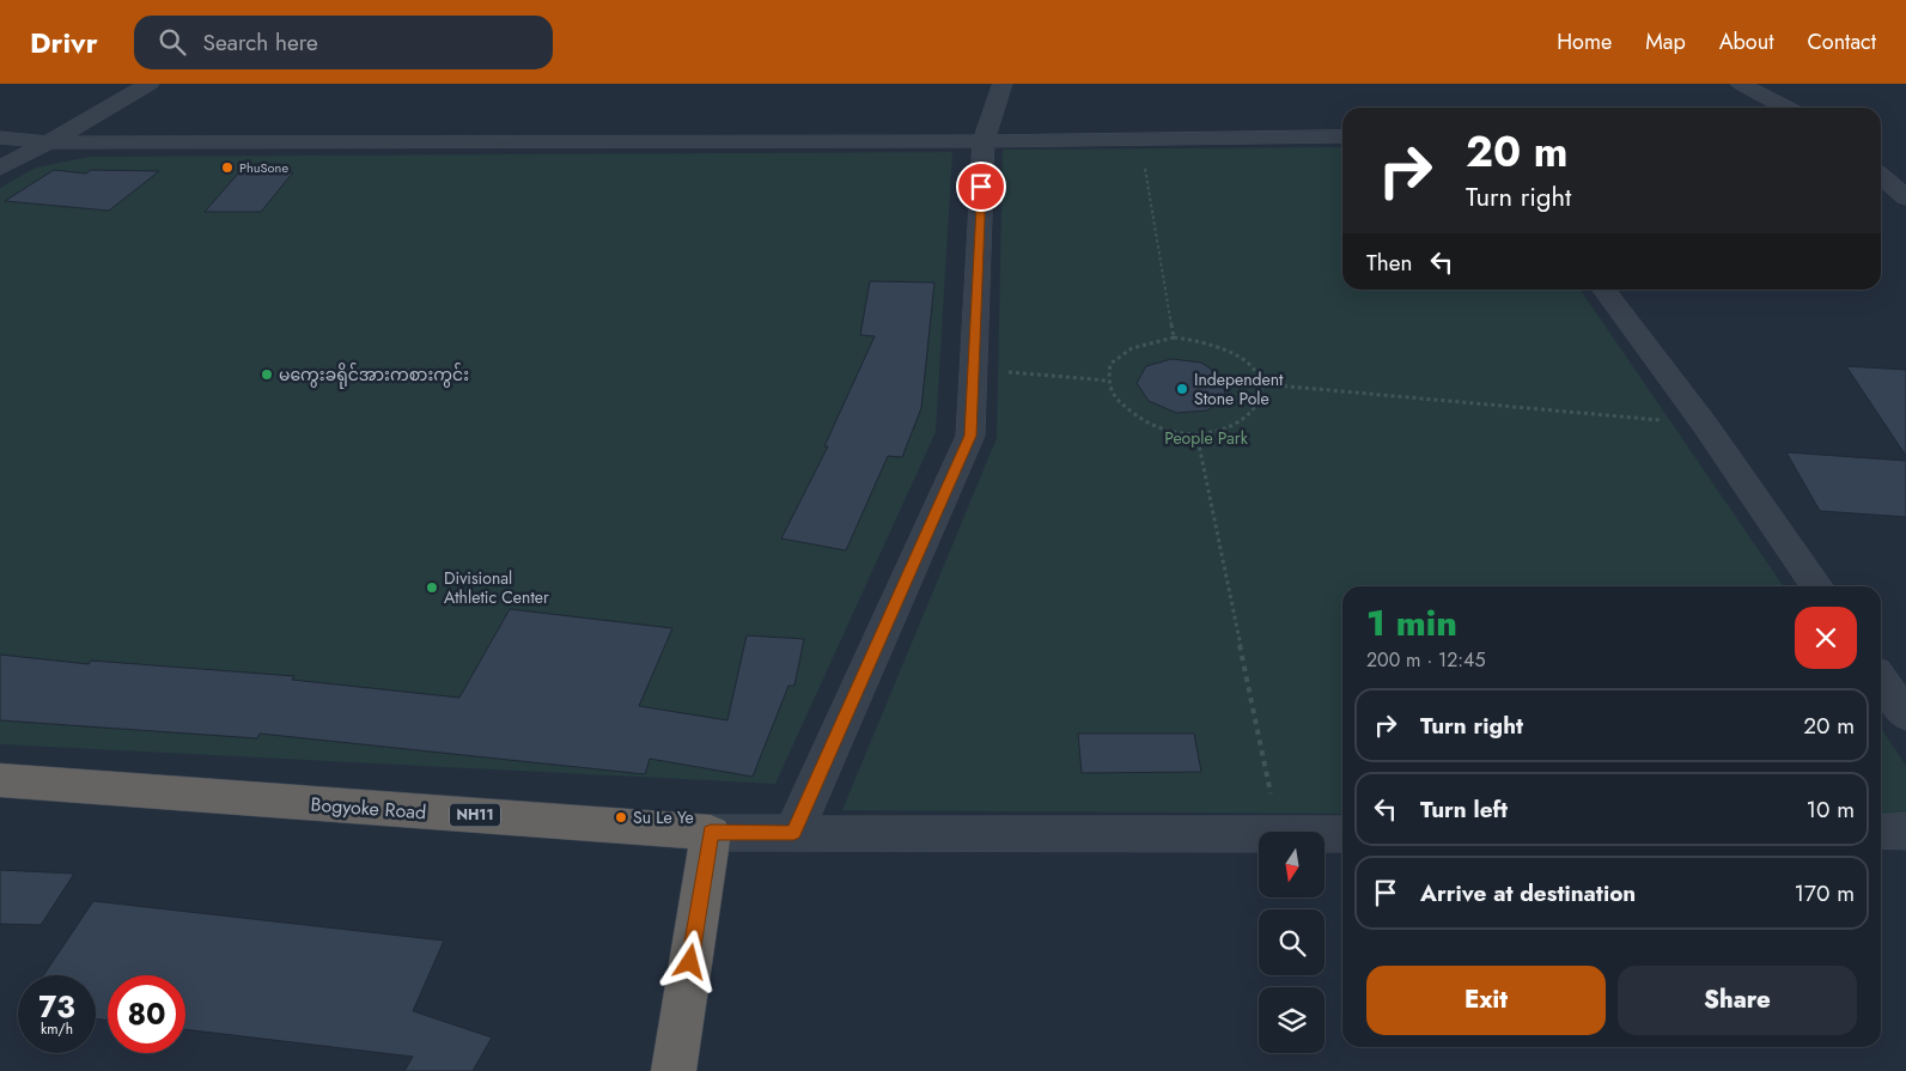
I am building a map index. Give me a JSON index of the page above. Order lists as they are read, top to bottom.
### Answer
{
  "streets": {
    "highway": ["Bogyoke Road", "NH11"]
  },
  "parks": ["People Park"],
  "places": [
    "PhuSone",
    "မကွေးခရိုင်အားကစားကွင်း",
    "Independent Stone Pole",
    "Divisional Athletic Center",
    "Su Le Ye"
  ],
  "north": "bottom",
  "page": {
    "header": "Drivr",
    "search": "Search here",
    "nav": [
      "Home",
      "Map",
      "About",
      "Contact"
    ],
    "turn": ["20 m", "Turn right"],
    "then": "Then",
    "heading": ["1 min", "200 m · 12:45"],
    "list": [
      {
        "name": "Turn right",
        "value": "20 m"
      },
      {
        "name": "Turn left",
        "value": "10 m"
      },
      {
        "name": "Arrive at destination",
        "value": "170 m"
      }
    ],
    "buttons": ["Exit", "Share"],
    "speed": "73 km/h",
    "limit": "80"
  }
}
